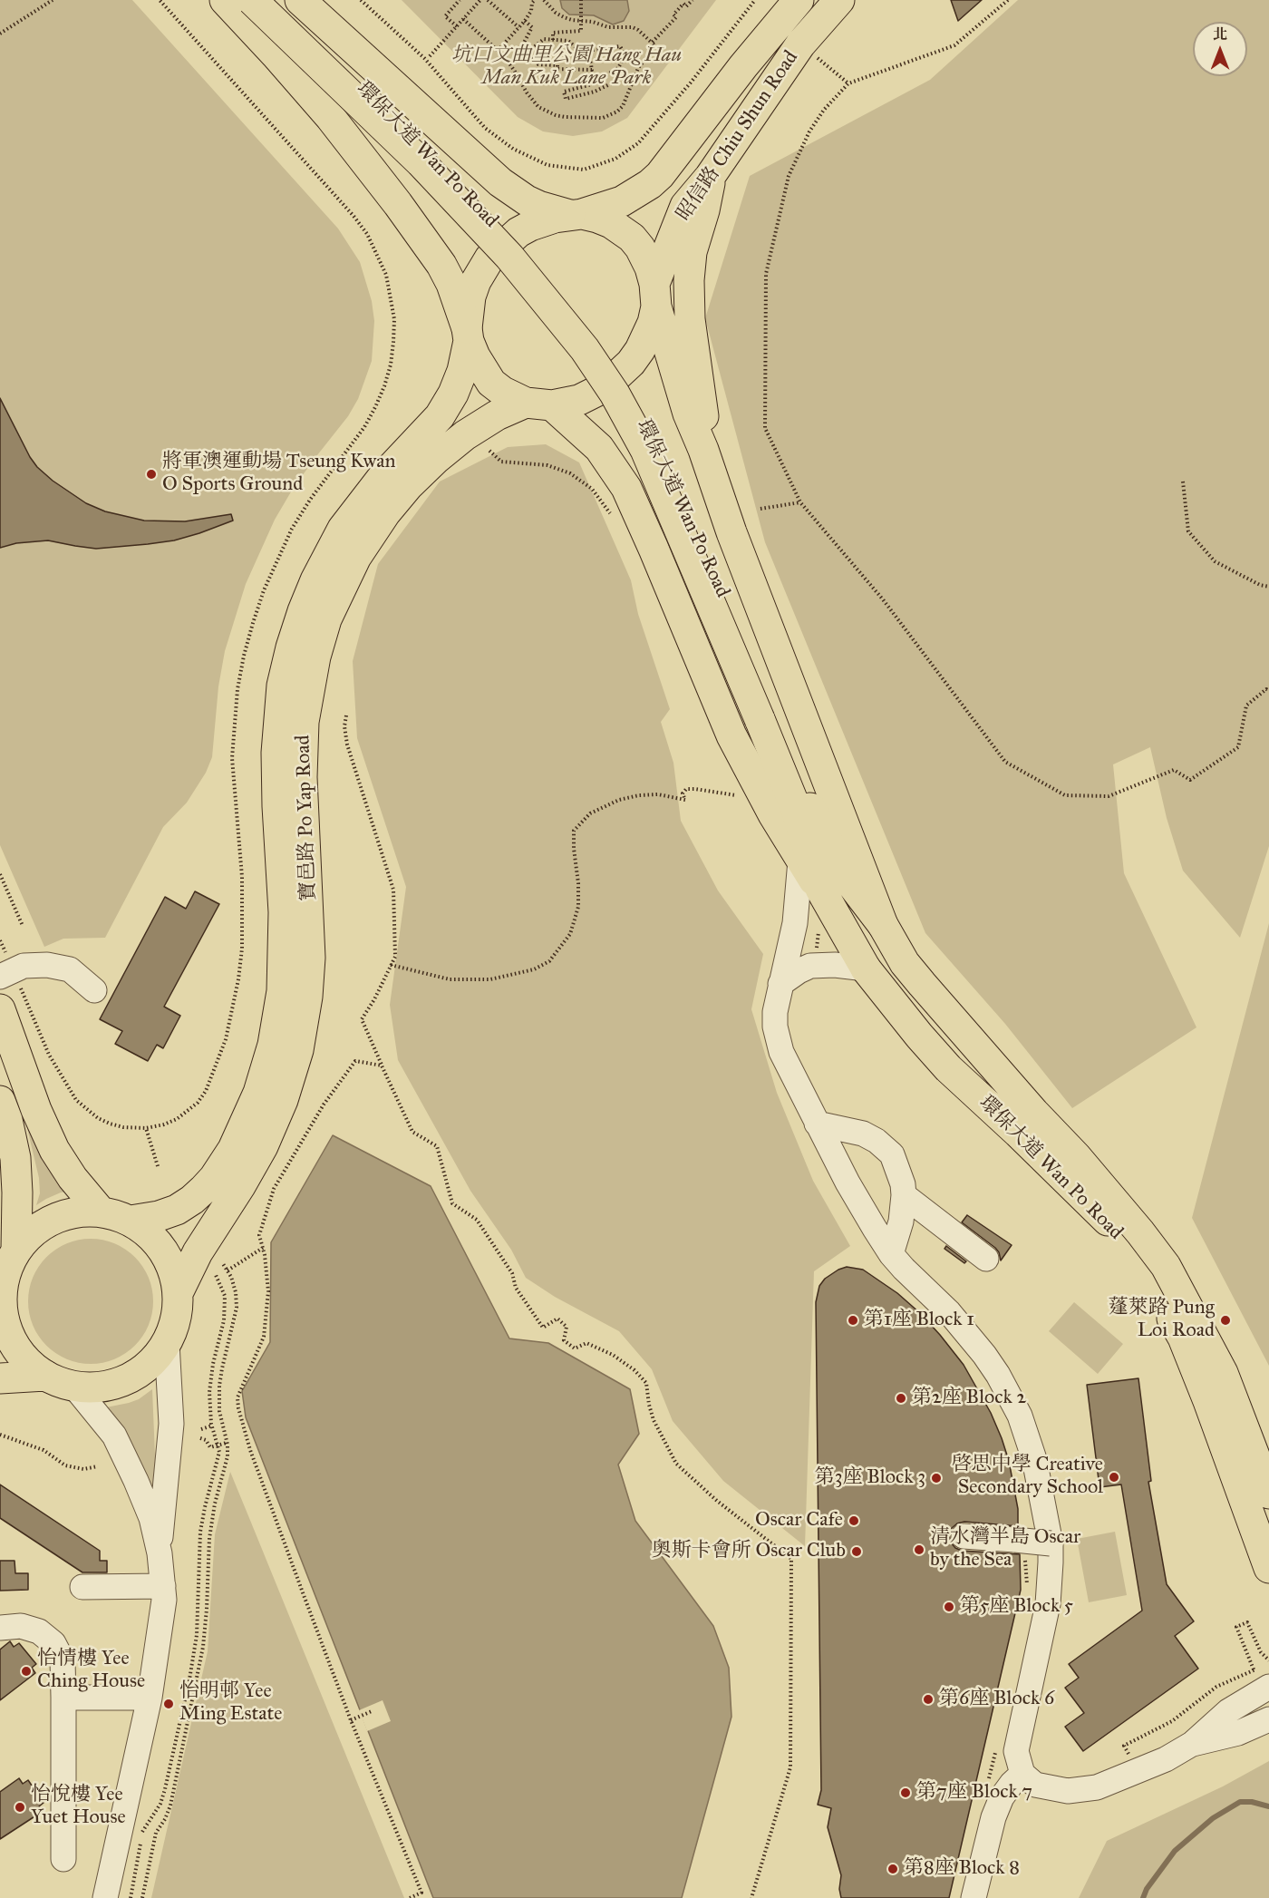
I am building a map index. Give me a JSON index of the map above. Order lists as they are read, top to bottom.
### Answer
{
  "streets": {
    "main road": ["昭信路 Chiu Shun Road", "環保大道 Wan Po Road", "寶邑路 Po Yap Road"]
  },
  "crossings": [
    ["昭信路 Chiu Shun Road", "環保大道 Wan Po Road"],
    ["昭信路 Chiu Shun Road", "寶邑路 Po Yap Road"],
    ["環保大道 Wan Po Road", "寶邑路 Po Yap Road"]
  ],
  "parks": ["坑口文曲里公園 Hang Hau Man Kuk Lane Park"],
  "places": [
    "將軍澳運動場 Tseung Kwan O Sports Ground",
    "第1座 Block 1",
    "蓬萊路 Pung Loi Road",
    "第2座 Block 2",
    "啓思中學 Creative Secondary School",
    "第3座 Block 3",
    "Oscar Cafe",
    "清水灣半島 Oscar by the Sea",
    "奧斯卡會所 Oscar Club",
    "第5座 Block 5",
    "怡情樓 Yee Ching House",
    "第6座 Block 6",
    "怡明邨 Yee Ming Estate",
    "第7座 Block 7",
    "怡悅樓 Yee Yuet House",
    "第8座 Block 8"
  ],
  "north": "top"
}
